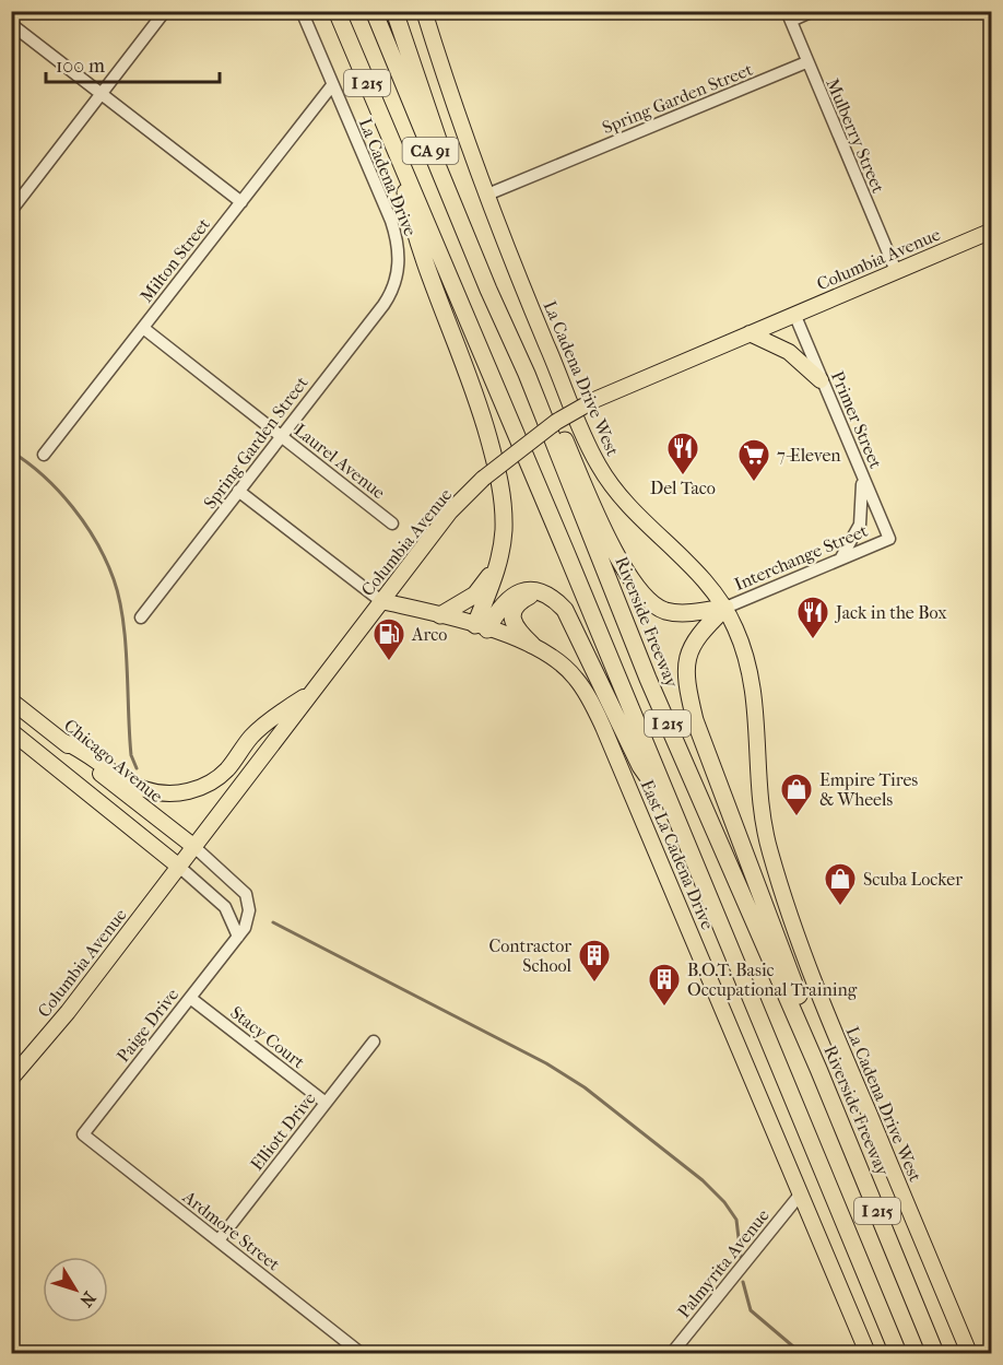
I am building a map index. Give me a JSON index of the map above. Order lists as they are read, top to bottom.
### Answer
{
  "streets": {
    "highway": ["I 215", "CA 91", "Riverside Freeway"],
    "main road": [
      "Columbia Avenue",
      "La Cadena Drive West",
      "Chicago Avenue",
      "East La Cadena Drive"
    ],
    "street": [
      "Spring Garden Street",
      "Mulberry Street",
      "La Cadena Drive",
      "Milton Street",
      "Primer Street",
      "Laurel Avenue",
      "Interchange Street",
      "Paige Drive",
      "Stacy Court",
      "Elliott Drive",
      "Ardmore Street",
      "Palmyrita Avenue"
    ]
  },
  "crossings": [
    ["I 215", "Riverside Freeway"],
    ["Spring Garden Street", "Mulberry Street"],
    ["Spring Garden Street", "La Cadena Drive"],
    ["Spring Garden Street", "La Cadena Drive West"],
    ["Spring Garden Street", "Laurel Avenue"],
    ["Mulberry Street", "Columbia Avenue"],
    ["La Cadena Drive", "Milton Street"],
    ["Columbia Avenue", "Primer Street"],
    ["Columbia Avenue", "Chicago Avenue"],
    ["Columbia Avenue", "East La Cadena Drive"],
    ["Columbia Avenue", "Paige Drive"],
    ["Milton Street", "Laurel Avenue"],
    ["La Cadena Drive West", "Interchange Street"],
    ["Primer Street", "Interchange Street"],
    ["Chicago Avenue", "Paige Drive"],
    ["East La Cadena Drive", "Palmyrita Avenue"],
    ["Paige Drive", "Stacy Court"],
    ["Paige Drive", "Ardmore Street"],
    ["Stacy Court", "Elliott Drive"],
    ["Elliott Drive", "Ardmore Street"]
  ],
  "places": {
    "restaurant": ["Del Taco", "Jack in the Box"],
    "supermarket": ["7-Eleven"],
    "fuel station": ["Arco"],
    "shop": ["Empire Tires & Wheels", "Scuba Locker"],
    "building": ["Contractor School", "B.O.T. Basic Occupational Training"]
  },
  "scale_bar": "100 m",
  "north": "bottom right"
}
